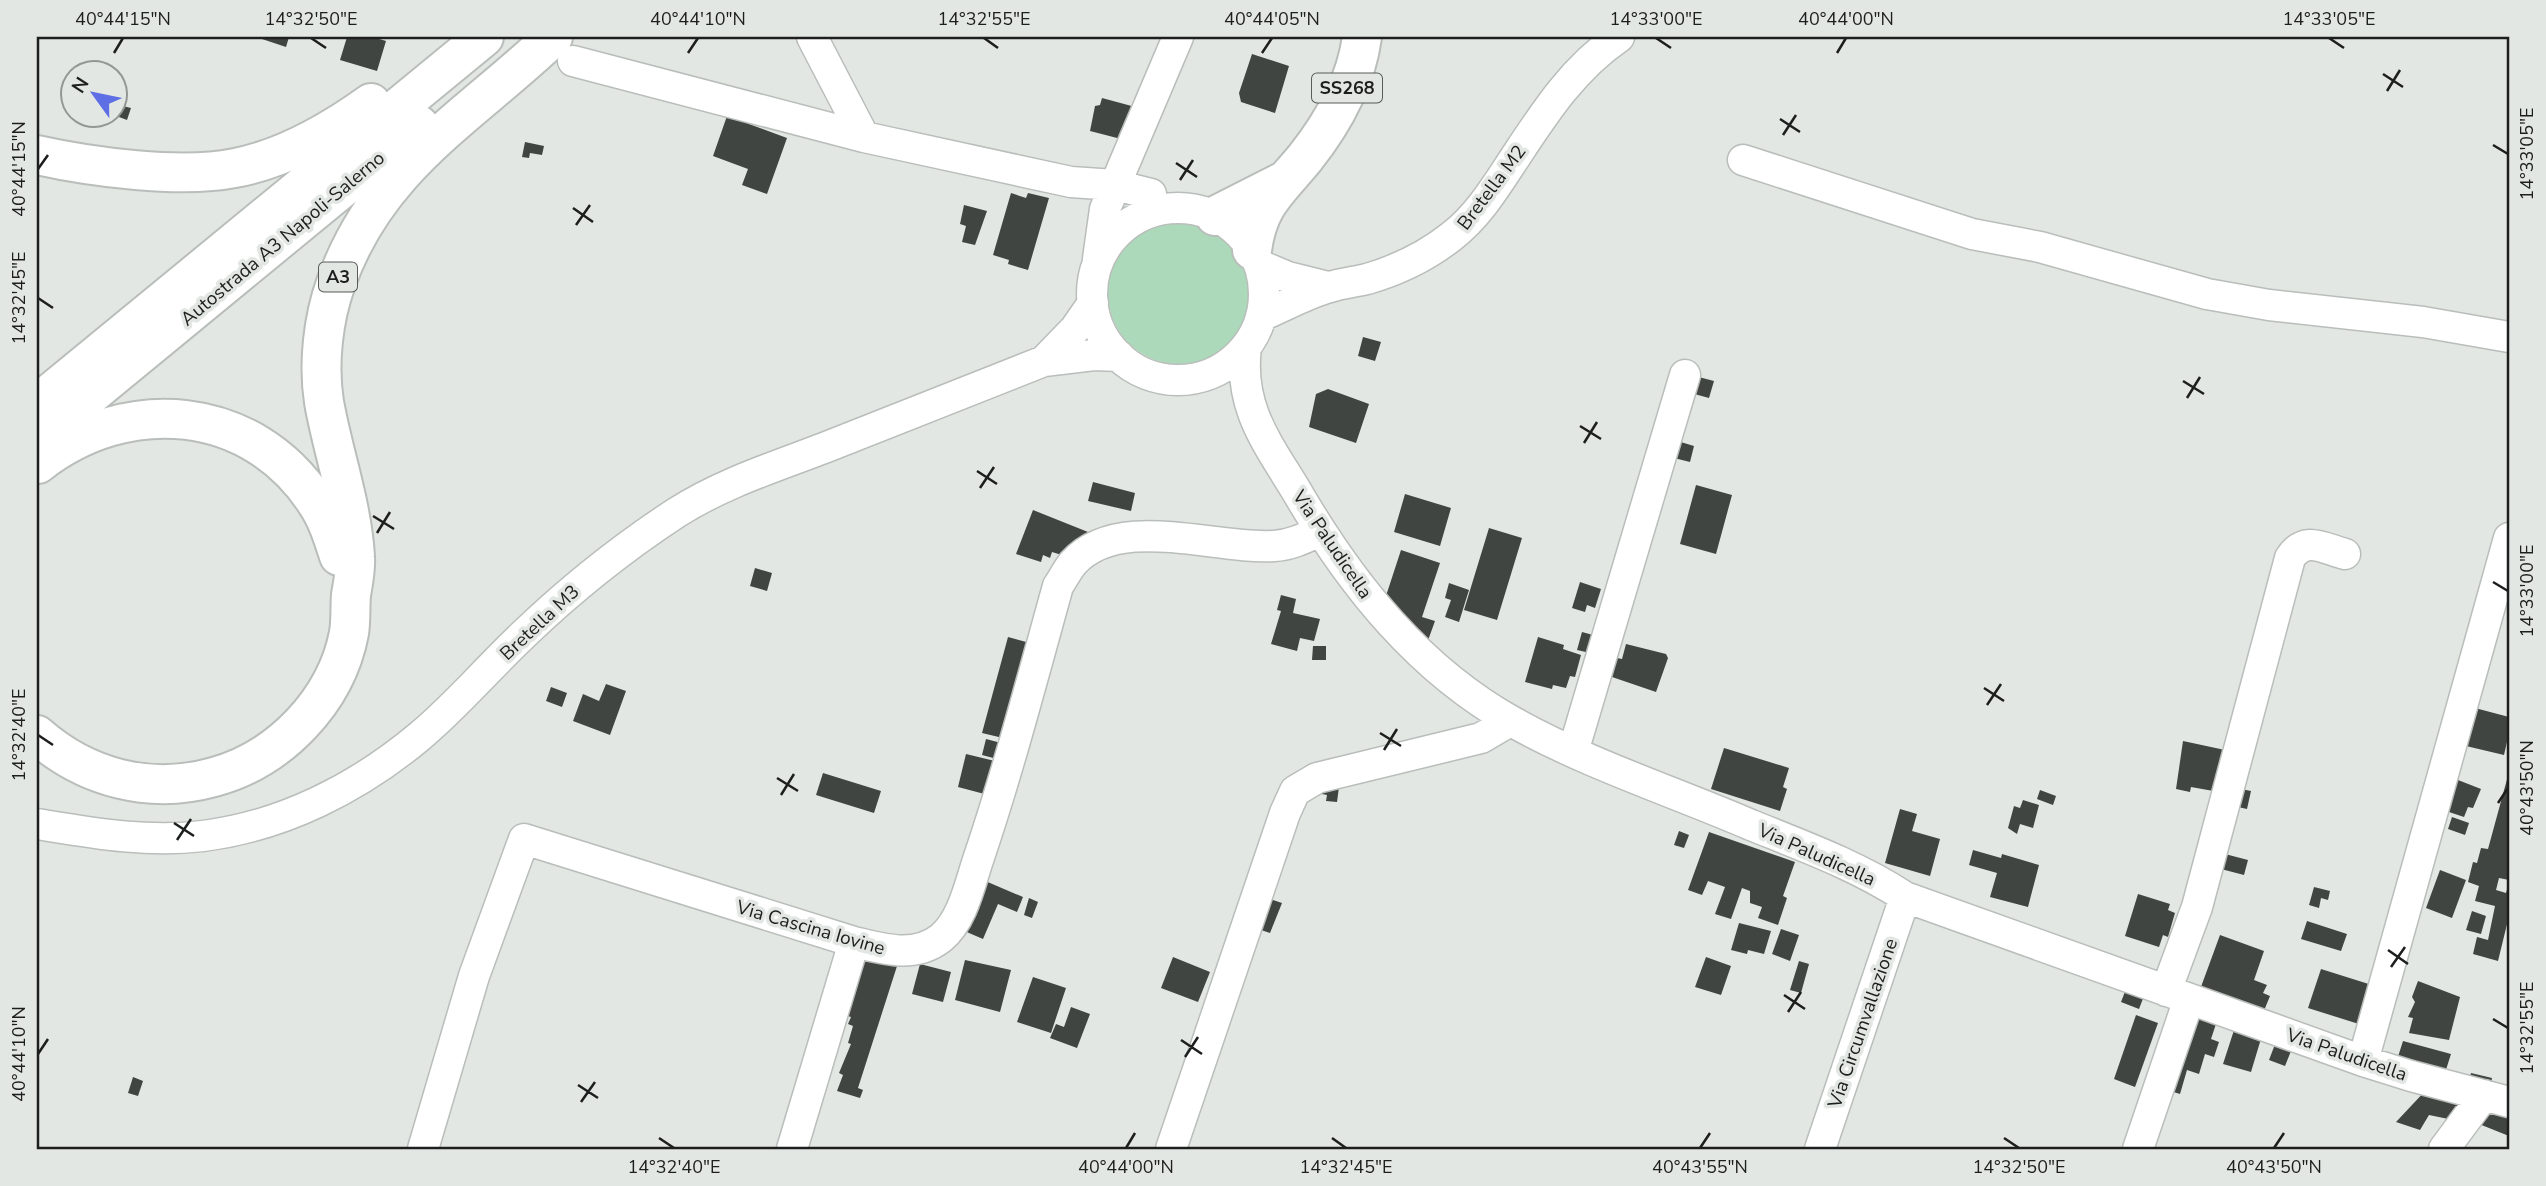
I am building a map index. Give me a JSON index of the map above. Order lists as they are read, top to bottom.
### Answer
{
  "streets": {
    "highway": ["SS268", "Autostrada A3 Napoli-Salerno", "A3"],
    "street": [
      "Bretella M2",
      "Via Paludicella",
      "Bretella M3",
      "Via Cascina Iovine",
      "Via Circumvallazione"
    ]
  },
  "crossings": [
    ["SS268", "Bretella M2"],
    ["SS268", "Via Paludicella"],
    ["SS268", "Bretella M3"],
    ["Bretella M2", "Via Paludicella"],
    ["Bretella M2", "Bretella M3"],
    ["Via Paludicella", "Bretella M3"],
    ["Via Paludicella", "Via Cascina Iovine"],
    ["Via Paludicella", "Via Circumvallazione"]
  ],
  "north": "top left",
  "coordinates": [
    "40°44'15\"N",
    "14°32'50\"E",
    "40°44'10\"N",
    "14°32'55\"E",
    "40°44'05\"N",
    "14°33'00\"E",
    "40°44'00\"N",
    "14°33'05\"E",
    "14°32'45\"E",
    "14°32'40\"E",
    "40°43'50\"N",
    "40°43'55\"N"
  ]
}
